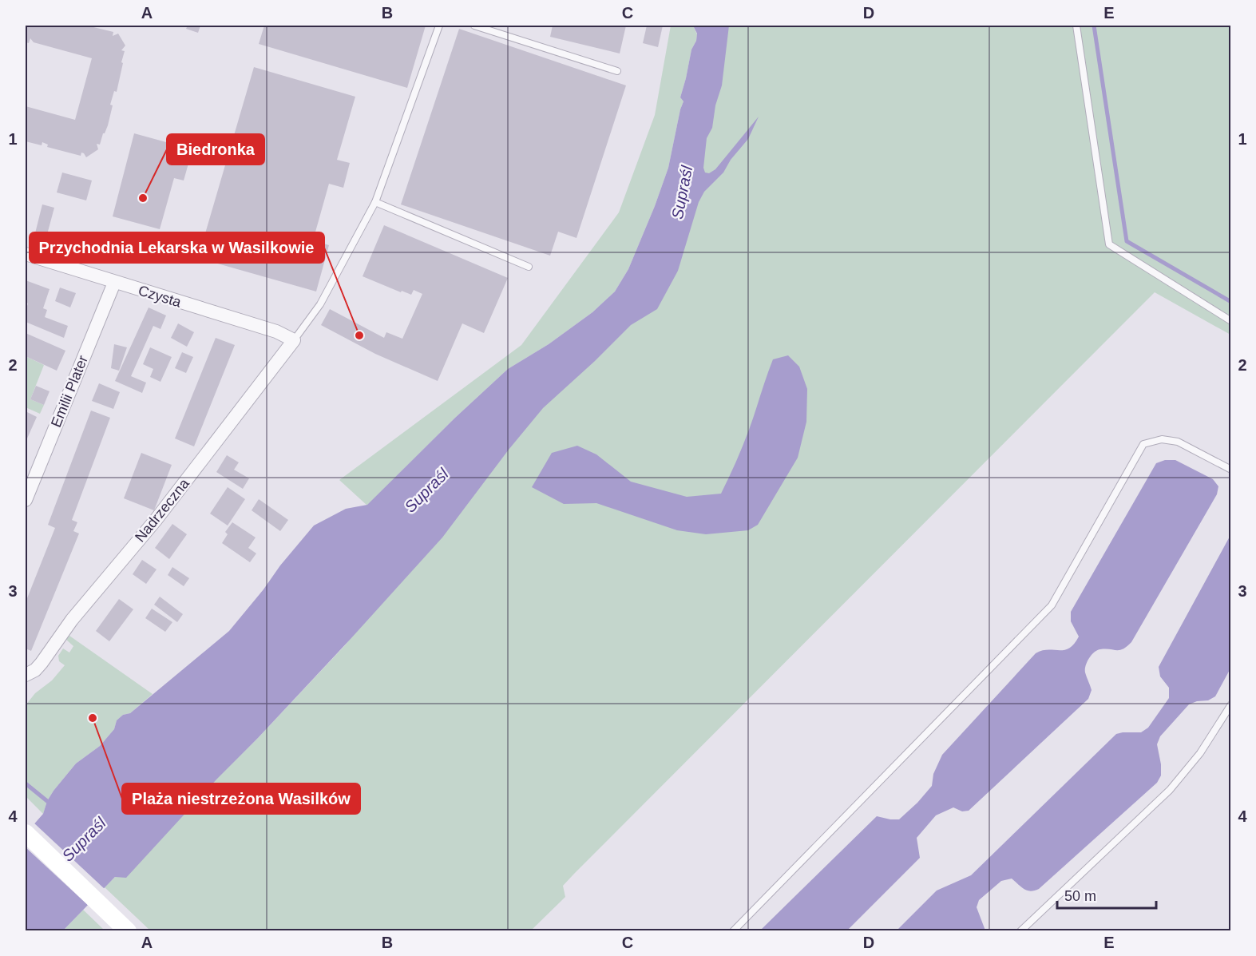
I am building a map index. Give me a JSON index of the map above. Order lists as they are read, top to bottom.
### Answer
{
  "streets": {
    "street": ["Czysta", "Emilii Plater", "Nadrzeczna"]
  },
  "crossings": [
    ["Czysta", "Emilii Plater"],
    ["Czysta", "Nadrzeczna"]
  ],
  "water": ["Supraśl"],
  "places": ["Biedronka", "Przychodnia Lekarska w Wasilkowie", "Plaża niestrzeżona Wasilków"],
  "scale_bar": "50 m",
  "grid": {
    "columns": [
      "A",
      "B",
      "C",
      "D",
      "E"
    ],
    "rows": [
      "1",
      "2",
      "3",
      "4"
    ]
  }
}
